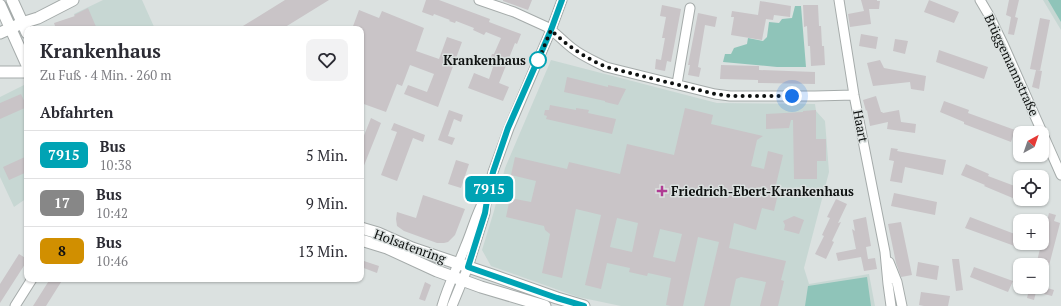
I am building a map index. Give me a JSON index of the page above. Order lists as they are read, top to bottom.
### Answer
{
  "streets": {
    "main road": ["Holsatenring"],
    "street": ["Brüggemannstraße", "Haart"]
  },
  "places": {
    "other": ["Krankenhaus"],
    "health": ["Friedrich-Ebert-Krankenhaus"]
  },
  "lines": ["bus line 7915"],
  "north": "top right",
  "page": {
    "on_map": "7915",
    "heading": [
      ["Krankenhaus", "Zu Fuß · 4 Min. · 260 m"],
      "Abfahrten"
    ],
    "map_buttons": ["+", "−"],
    "list": [
      {
        "mark": "7915",
        "name": "Bus",
        "note": "10:38",
        "value": "5 Min."
      },
      {
        "mark": "17",
        "name": "Bus",
        "note": "10:42",
        "value": "9 Min."
      },
      {
        "mark": "8",
        "name": "Bus",
        "note": "10:46",
        "value": "13 Min."
      }
    ]
  }
}
